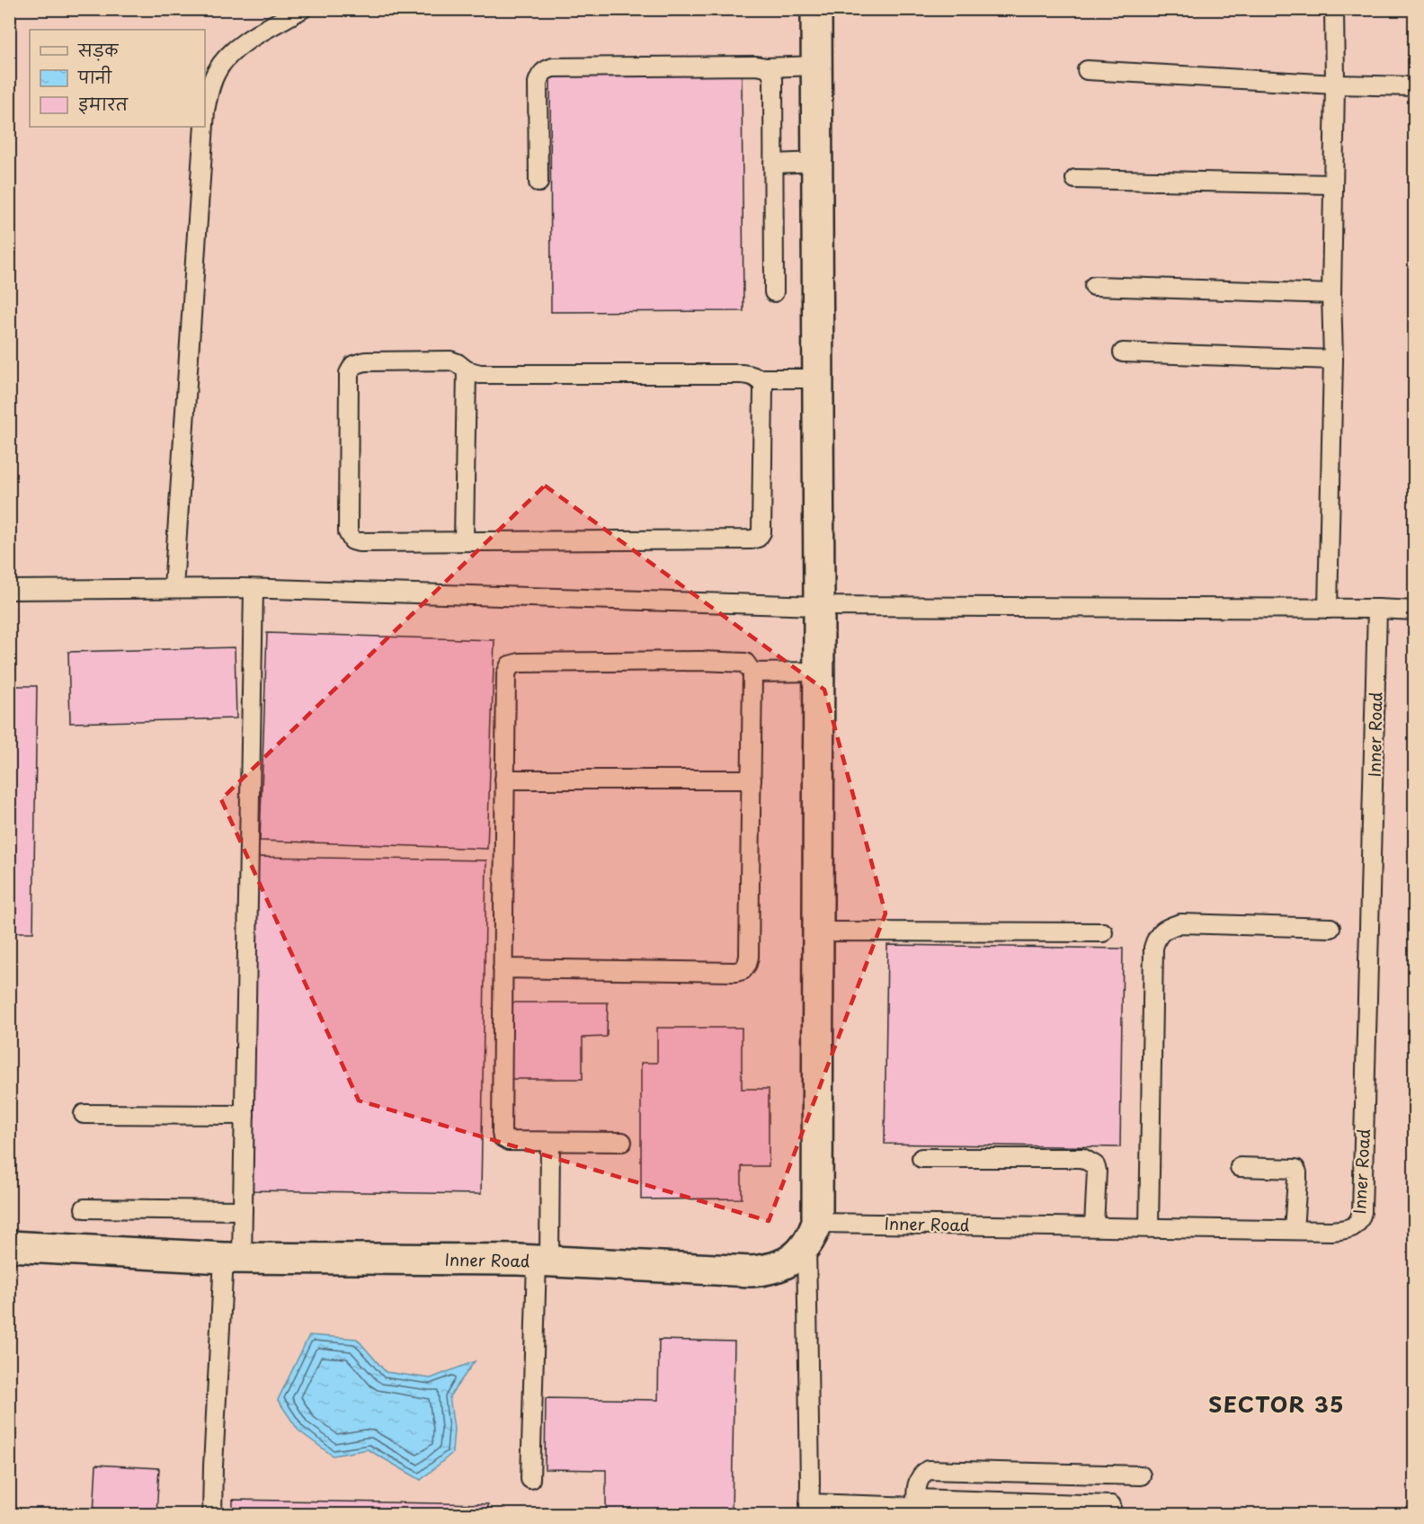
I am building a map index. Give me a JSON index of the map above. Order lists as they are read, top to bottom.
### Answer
{
  "streets": {
    "street": ["Inner Road"]
  },
  "districts": ["SECTOR 35"],
  "legend": ["सड़क", "पानी", "इमारत"]
}
